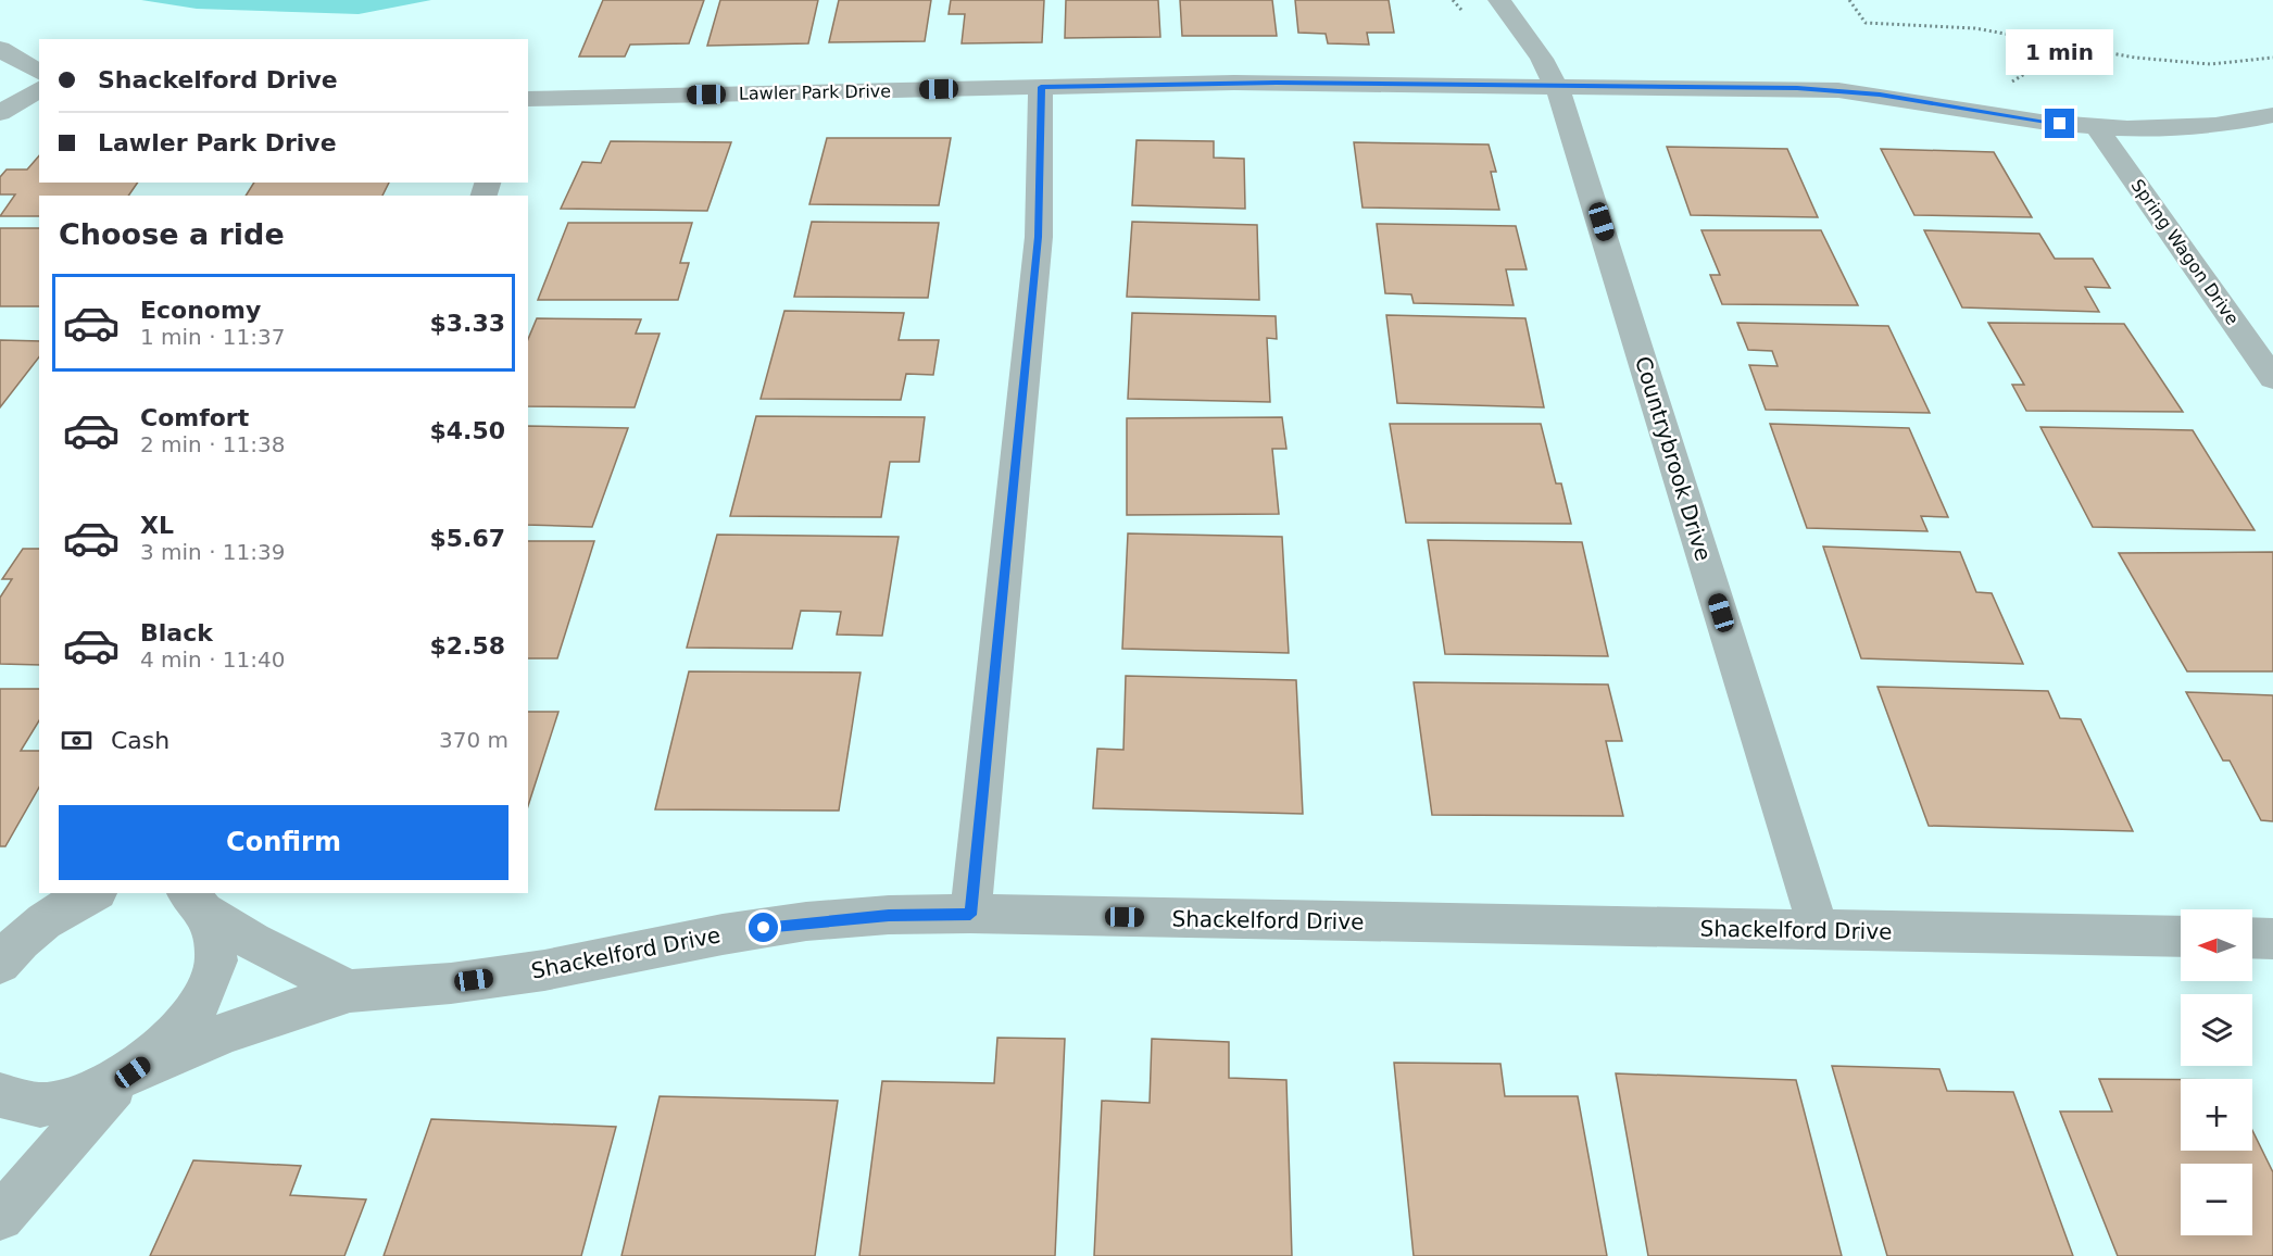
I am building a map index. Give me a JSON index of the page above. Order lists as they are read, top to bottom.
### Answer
{
  "streets": {
    "street": [
      "Lawler Park Drive",
      "Spring Wagon Drive",
      "Countrybrook Drive",
      "Shackelford Drive"
    ]
  },
  "crossings": [
    ["Lawler Park Drive", "Spring Wagon Drive"],
    ["Lawler Park Drive", "Countrybrook Drive"],
    ["Countrybrook Drive", "Shackelford Drive"]
  ],
  "north": "left",
  "page": {
    "bubble": "1 min",
    "banner": ["Shackelford Drive", "Lawler Park Drive"],
    "heading": "Choose a ride",
    "list": [
      {
        "name": "Economy",
        "note": "1 min · 11:37",
        "value": "$3.33"
      },
      {
        "name": "Comfort",
        "note": "2 min · 11:38",
        "value": "$4.50"
      },
      {
        "name": "XL",
        "note": "3 min · 11:39",
        "value": "$5.67"
      },
      {
        "name": "Black",
        "note": "4 min · 11:40",
        "value": "$2.58"
      }
    ],
    "pay": ["Cash", "370 m"],
    "buttons": "Confirm",
    "map_buttons": ["+", "−"]
  }
}
